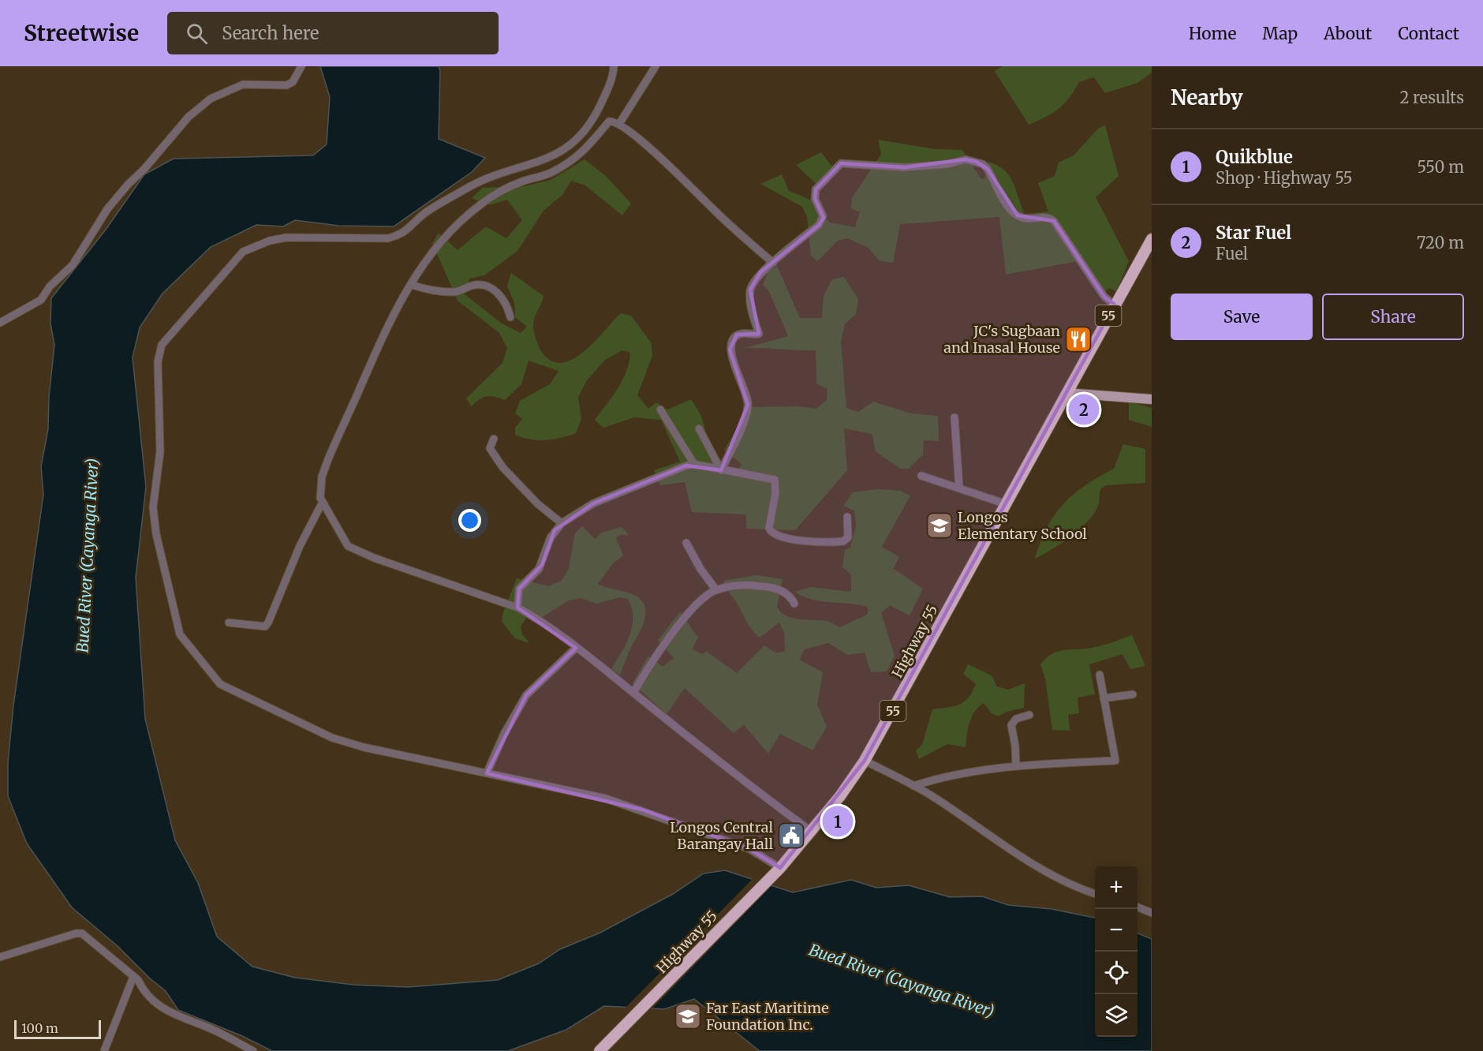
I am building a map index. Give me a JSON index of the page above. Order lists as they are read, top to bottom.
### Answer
{
  "streets": {
    "highway": ["55", "Highway 55"]
  },
  "water": ["Bued River (Cayanga River)"],
  "places": {
    "restaurant": ["JC's Sugbaan and Inasal House"],
    "school or university": ["Longos Elementary School", "Far East Maritime Foundation Inc."],
    "public building": ["Longos Central Barangay Hall"]
  },
  "scale_bar": "100 m",
  "page": {
    "header": "Streetwise",
    "search": "Search here",
    "nav": [
      "Home",
      "Map",
      "About",
      "Contact"
    ],
    "heading": ["Nearby", "2 results"],
    "list": [
      {
        "mark": "1",
        "name": "Quikblue",
        "note": "Shop · Highway 55",
        "value": "550 m"
      },
      {
        "mark": "2",
        "name": "Star Fuel",
        "note": "Fuel",
        "value": "720 m"
      }
    ],
    "buttons": ["Save", "Share"],
    "pins": ["2", "1"],
    "map_buttons": ["+", "−"],
    "scale": "100 m"
  }
}
